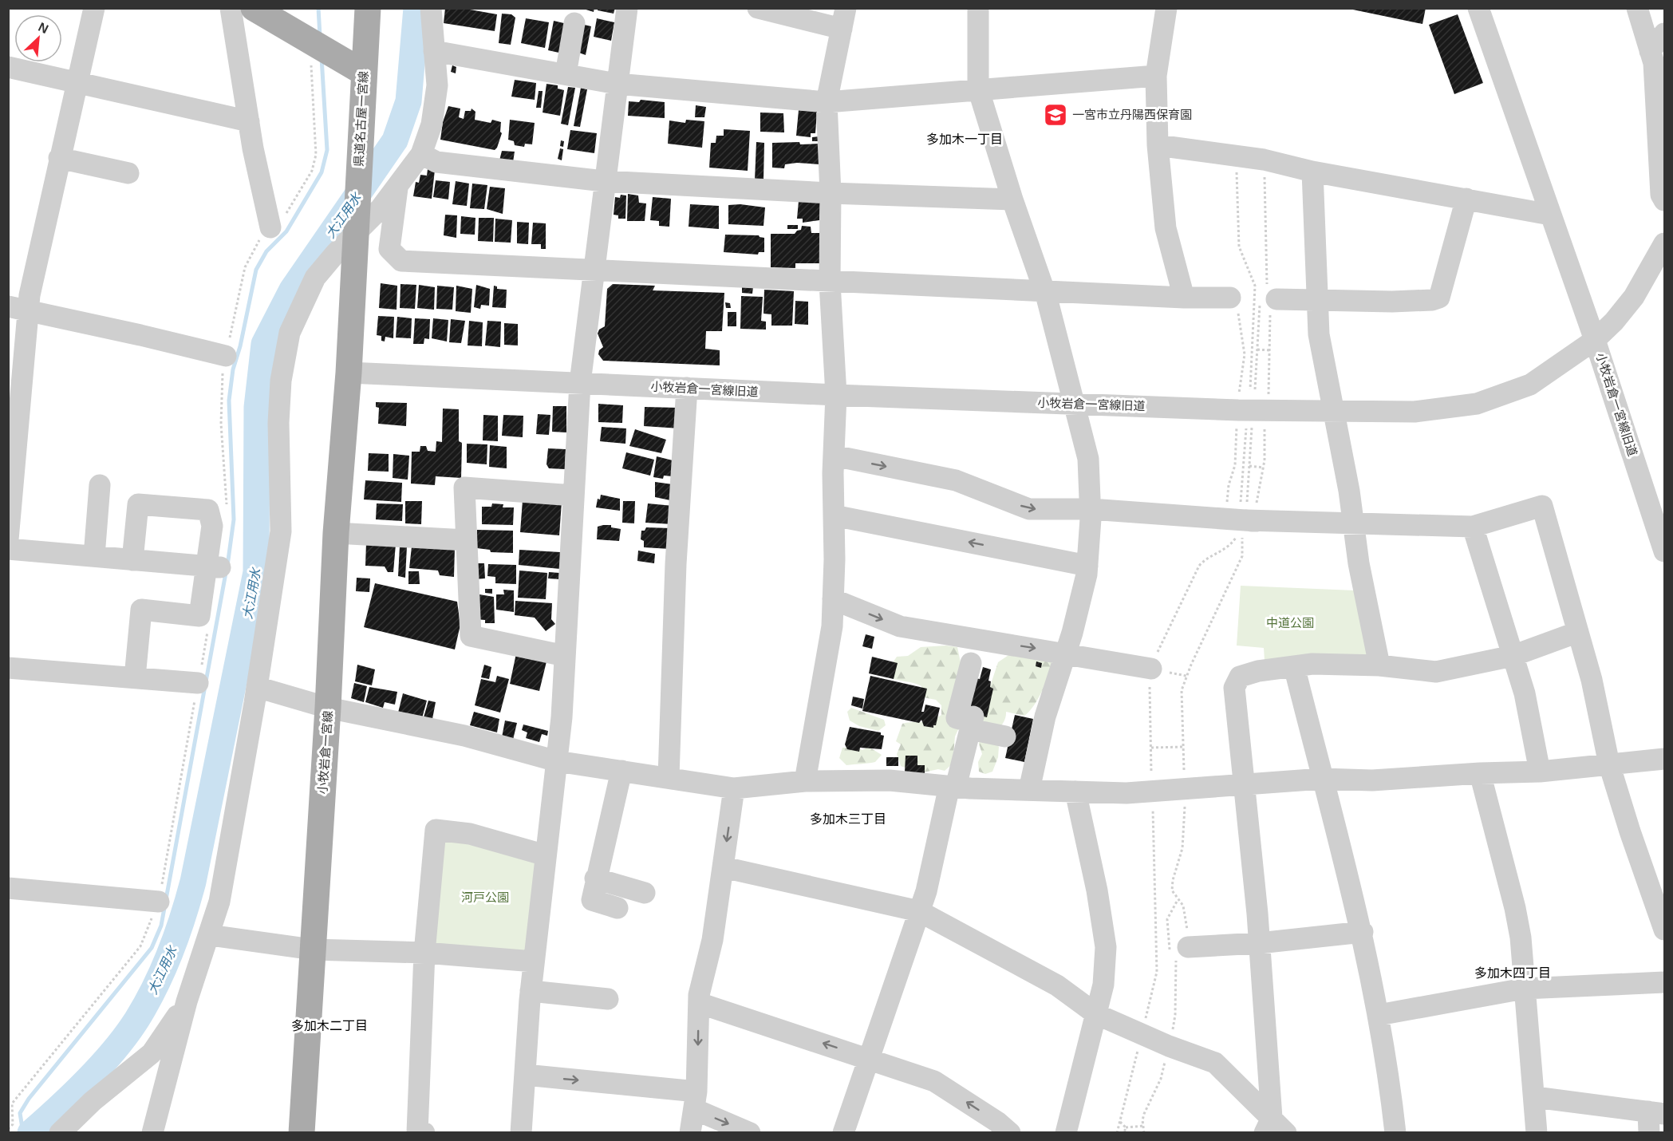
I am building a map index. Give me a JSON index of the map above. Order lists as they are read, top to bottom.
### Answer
{
  "streets": {
    "main road": ["県道名古屋一宮線", "小牧岩倉一宮線"],
    "street": ["小牧岩倉一宮線旧道"]
  },
  "crossings": [
    ["県道名古屋一宮線", "小牧岩倉一宮線旧道"],
    ["県道名古屋一宮線", "小牧岩倉一宮線"],
    ["小牧岩倉一宮線旧道", "小牧岩倉一宮線"]
  ],
  "districts": [
    "多加木一丁目",
    "多加木三丁目",
    "多加木四丁目",
    "多加木二丁目"
  ],
  "water": ["大江用水"],
  "parks": ["中道公園", "河戸公園"],
  "places": {
    "school or university": ["一宮市立丹陽西保育園"]
  },
  "north": "top right"
}
